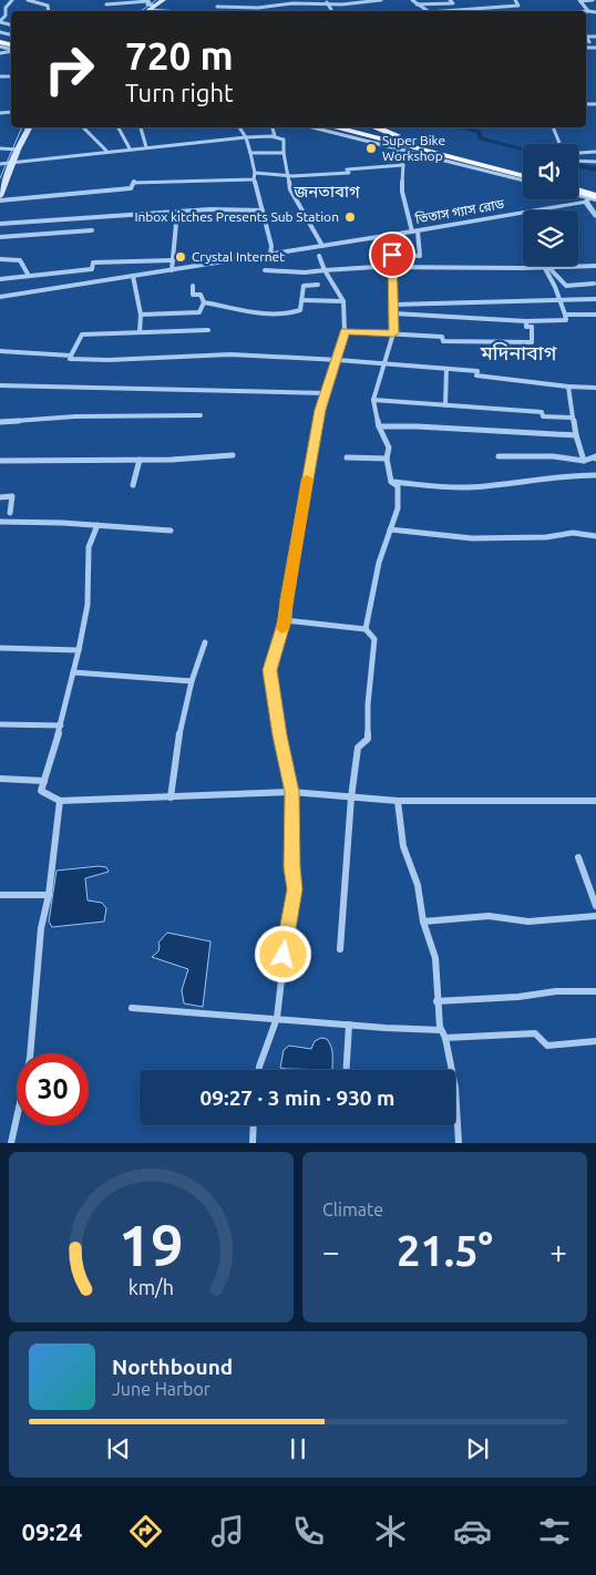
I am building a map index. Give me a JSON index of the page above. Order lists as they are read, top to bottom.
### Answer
{
  "streets": {
    "street": ["তিতাস গ্যাস রোড"]
  },
  "districts": ["জনতাবাগ", "মদিনাবাগ"],
  "places": ["Super Bike Workshop", "Inbox kitches Presents Sub Station", "Crystal Internet"],
  "page": {
    "turn": ["720 m", "Turn right"],
    "limit": "30",
    "trip": "09:27 · 3 min · 930 m",
    "tile": "Climate",
    "heat": ["−", "21.5°", "+"],
    "song": ["Northbound", "June Harbor"],
    "tabs": "09:24",
    "gauge": ["19", "km/h"]
  }
}
